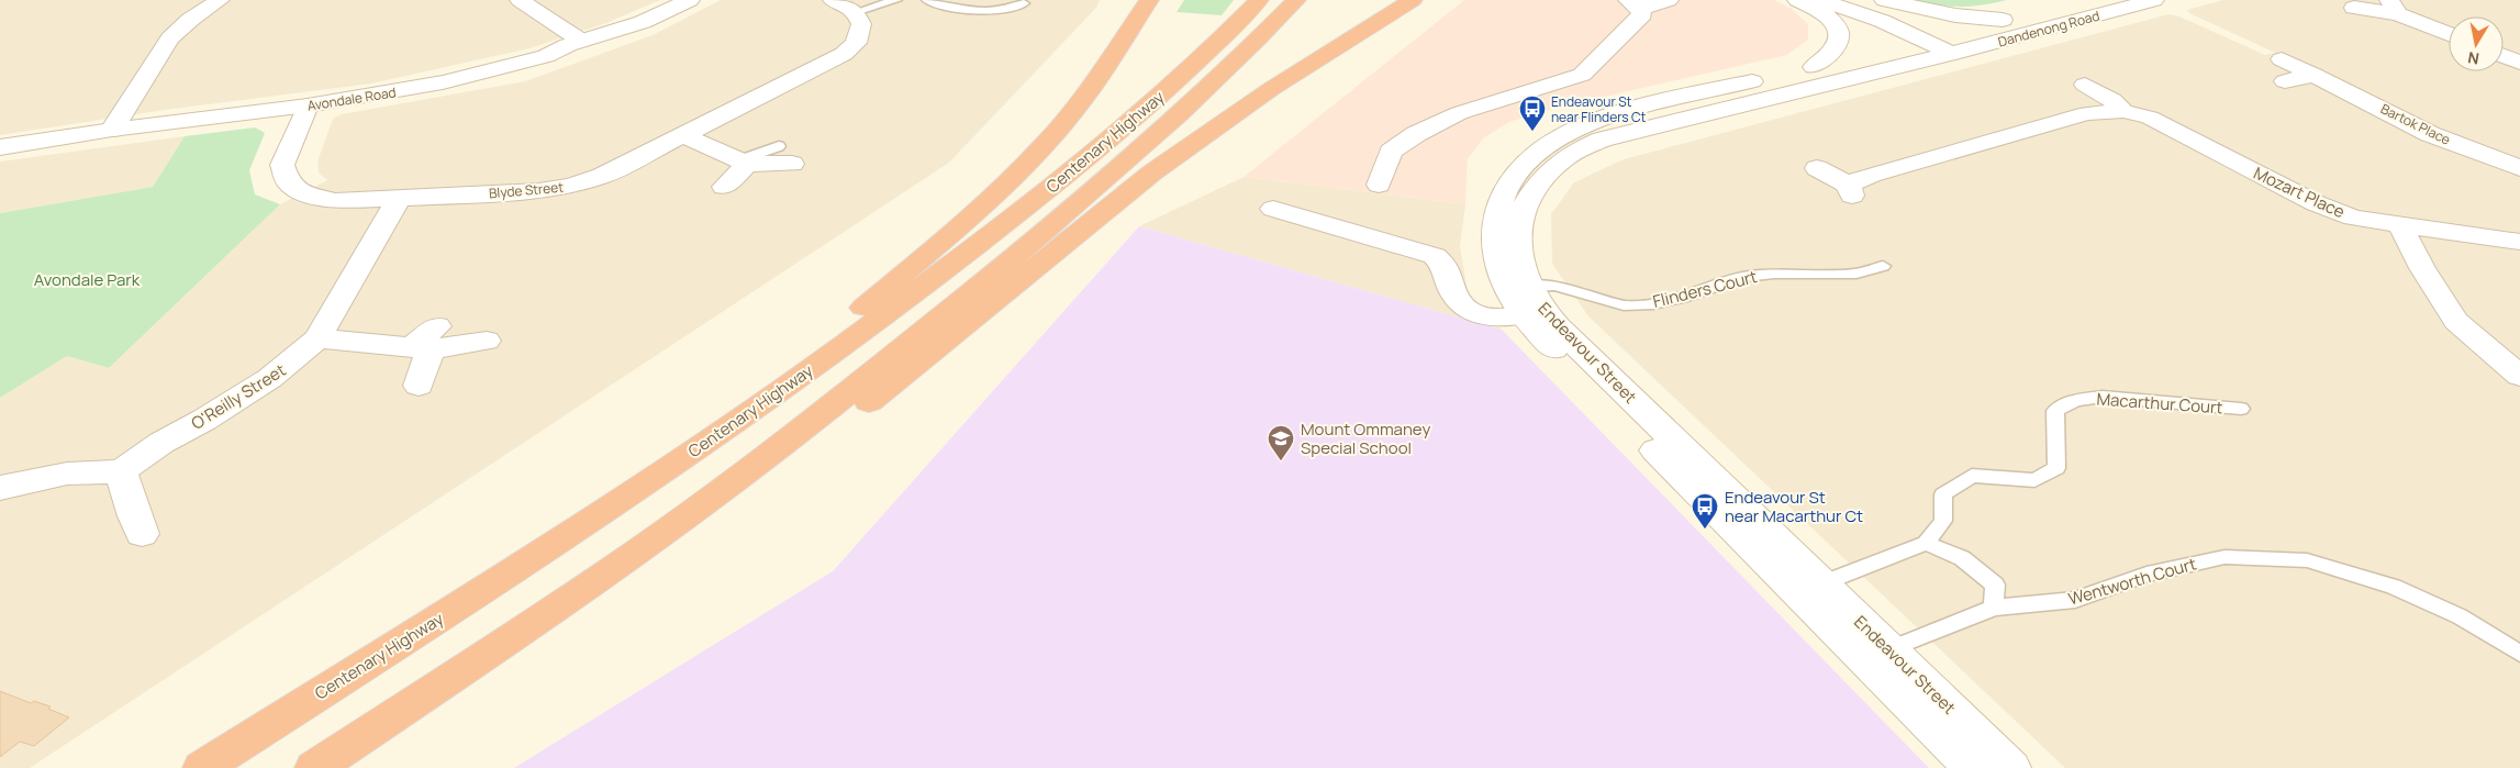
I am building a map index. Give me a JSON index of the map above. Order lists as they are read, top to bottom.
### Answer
{
  "streets": {
    "highway": ["Centenary Highway"],
    "street": [
      "Dandenong Road",
      "Avondale Road",
      "Bartok Place",
      "Blyde Street",
      "Mozart Place",
      "Endeavour Street",
      "O'Reilly Street"
    ],
    "lane": ["Flinders Court", "Macarthur Court", "Wentworth Court"]
  },
  "crossings": [
    ["Dandenong Road", "Endeavour Street"],
    ["Avondale Road", "Blyde Street"],
    ["Blyde Street", "O'Reilly Street"],
    ["Flinders Court", "Endeavour Street"],
    ["Endeavour Street", "Macarthur Court"],
    ["Endeavour Street", "Wentworth Court"]
  ],
  "parks": ["Avondale Park"],
  "places": {
    "bus stop": ["Endeavour St near Flinders Ct", "Endeavour St near Macarthur Ct"],
    "school or university": ["Mount Ommaney Special School"]
  },
  "north": "bottom"
}
